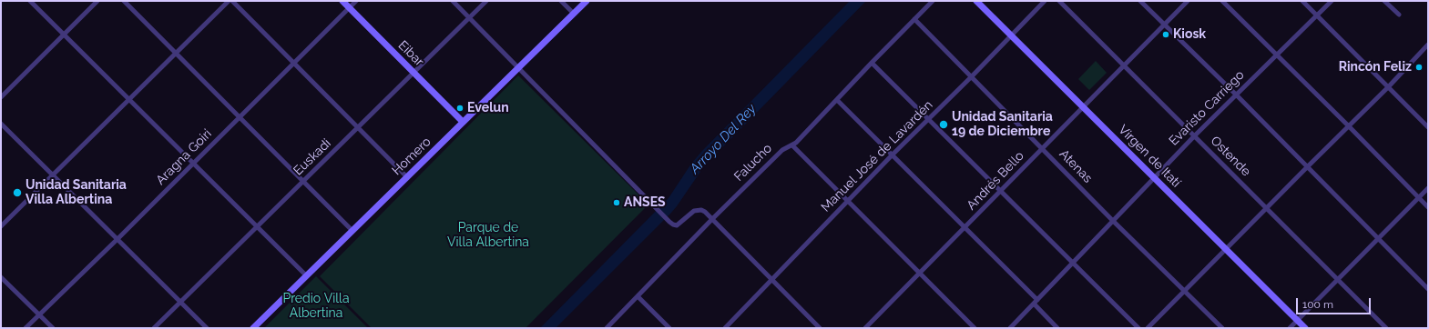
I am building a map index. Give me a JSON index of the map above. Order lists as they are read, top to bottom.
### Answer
{
  "streets": {
    "street": [
      "Eibar",
      "Evaristo Carriego",
      "Homero",
      "Manuel José de Lavardén",
      "Virgen de Itatí",
      "Ostende",
      "Aragna Goiri",
      "Euskadi",
      "Falucho",
      "Atenas",
      "Andrés Bello"
    ]
  },
  "crossings": [
    ["Eibar", "Homero"],
    ["Eibar", "Aragna Goiri"],
    ["Eibar", "Euskadi"],
    ["Evaristo Carriego", "Virgen de Itatí"],
    ["Evaristo Carriego", "Ostende"],
    ["Evaristo Carriego", "Atenas"],
    ["Manuel José de Lavardén", "Virgen de Itatí"],
    ["Manuel José de Lavardén", "Atenas"],
    ["Virgen de Itatí", "Andrés Bello"],
    ["Ostende", "Andrés Bello"],
    ["Falucho", "Atenas"],
    ["Atenas", "Andrés Bello"]
  ],
  "water": ["Arroyo Del Rey"],
  "parks": ["Parque de Villa Albertina", "Predio Villa Albertina"],
  "places": [
    "Kiosk",
    "Rincón Feliz",
    "Evelun",
    "Unidad Sanitaria 19 de Diciembre",
    "Unidad Sanitaria Villa Albertina",
    "ANSES"
  ],
  "scale_bar": "100 m"
}
